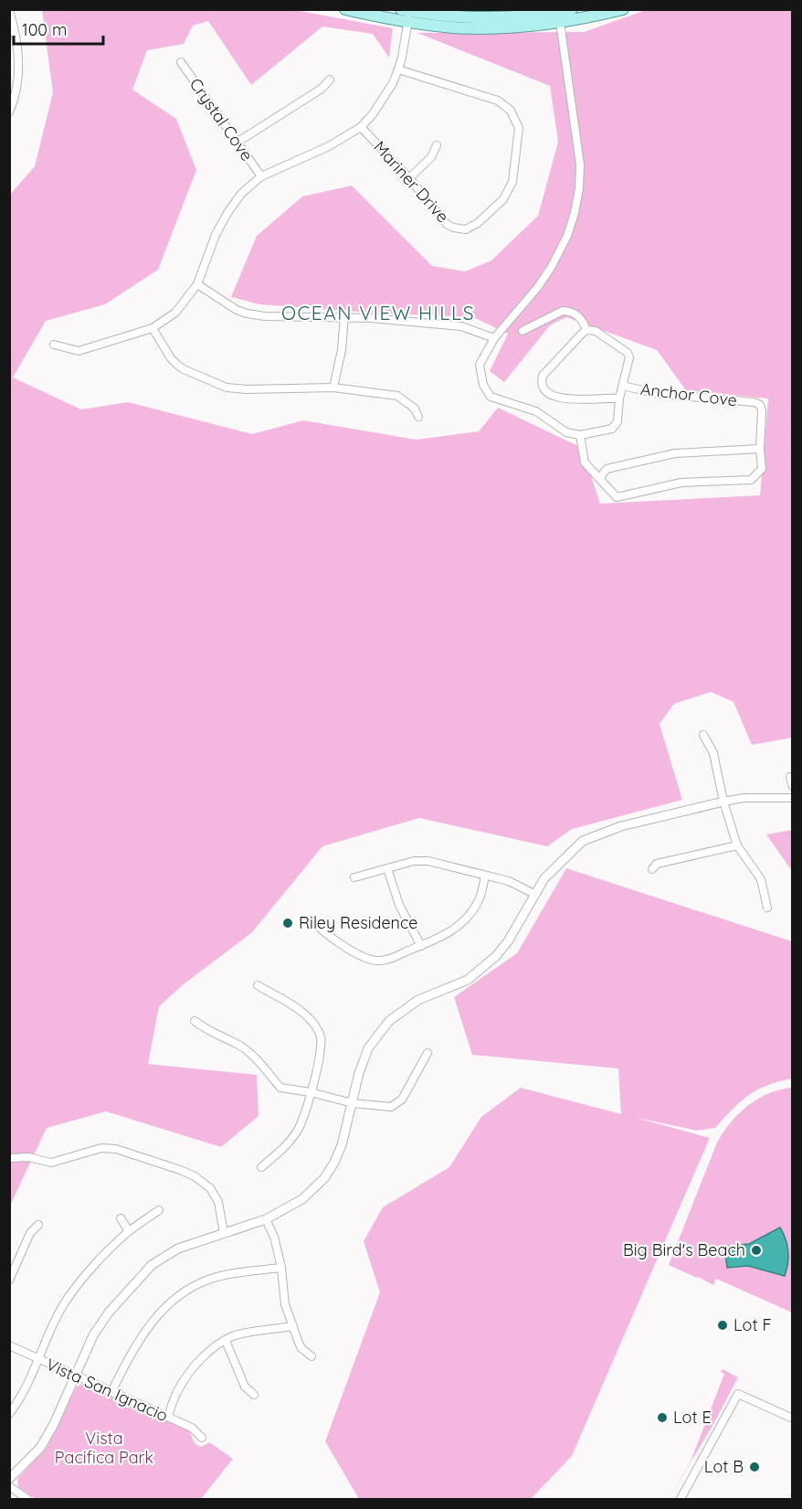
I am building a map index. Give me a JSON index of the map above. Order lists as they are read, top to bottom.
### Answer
{
  "streets": {
    "street": [
      "Crystal Cove",
      "Mariner Drive",
      "Anchor Cove",
      "Vista San Ignacio"
    ]
  },
  "districts": ["OCEAN VIEW HILLS"],
  "parks": ["Vista Pacifica Park"],
  "places": [
    "Riley Residence",
    "Big Bird's Beach",
    "Lot F",
    "Lot E",
    "Lot B"
  ],
  "scale_bar": "100 m"
}
